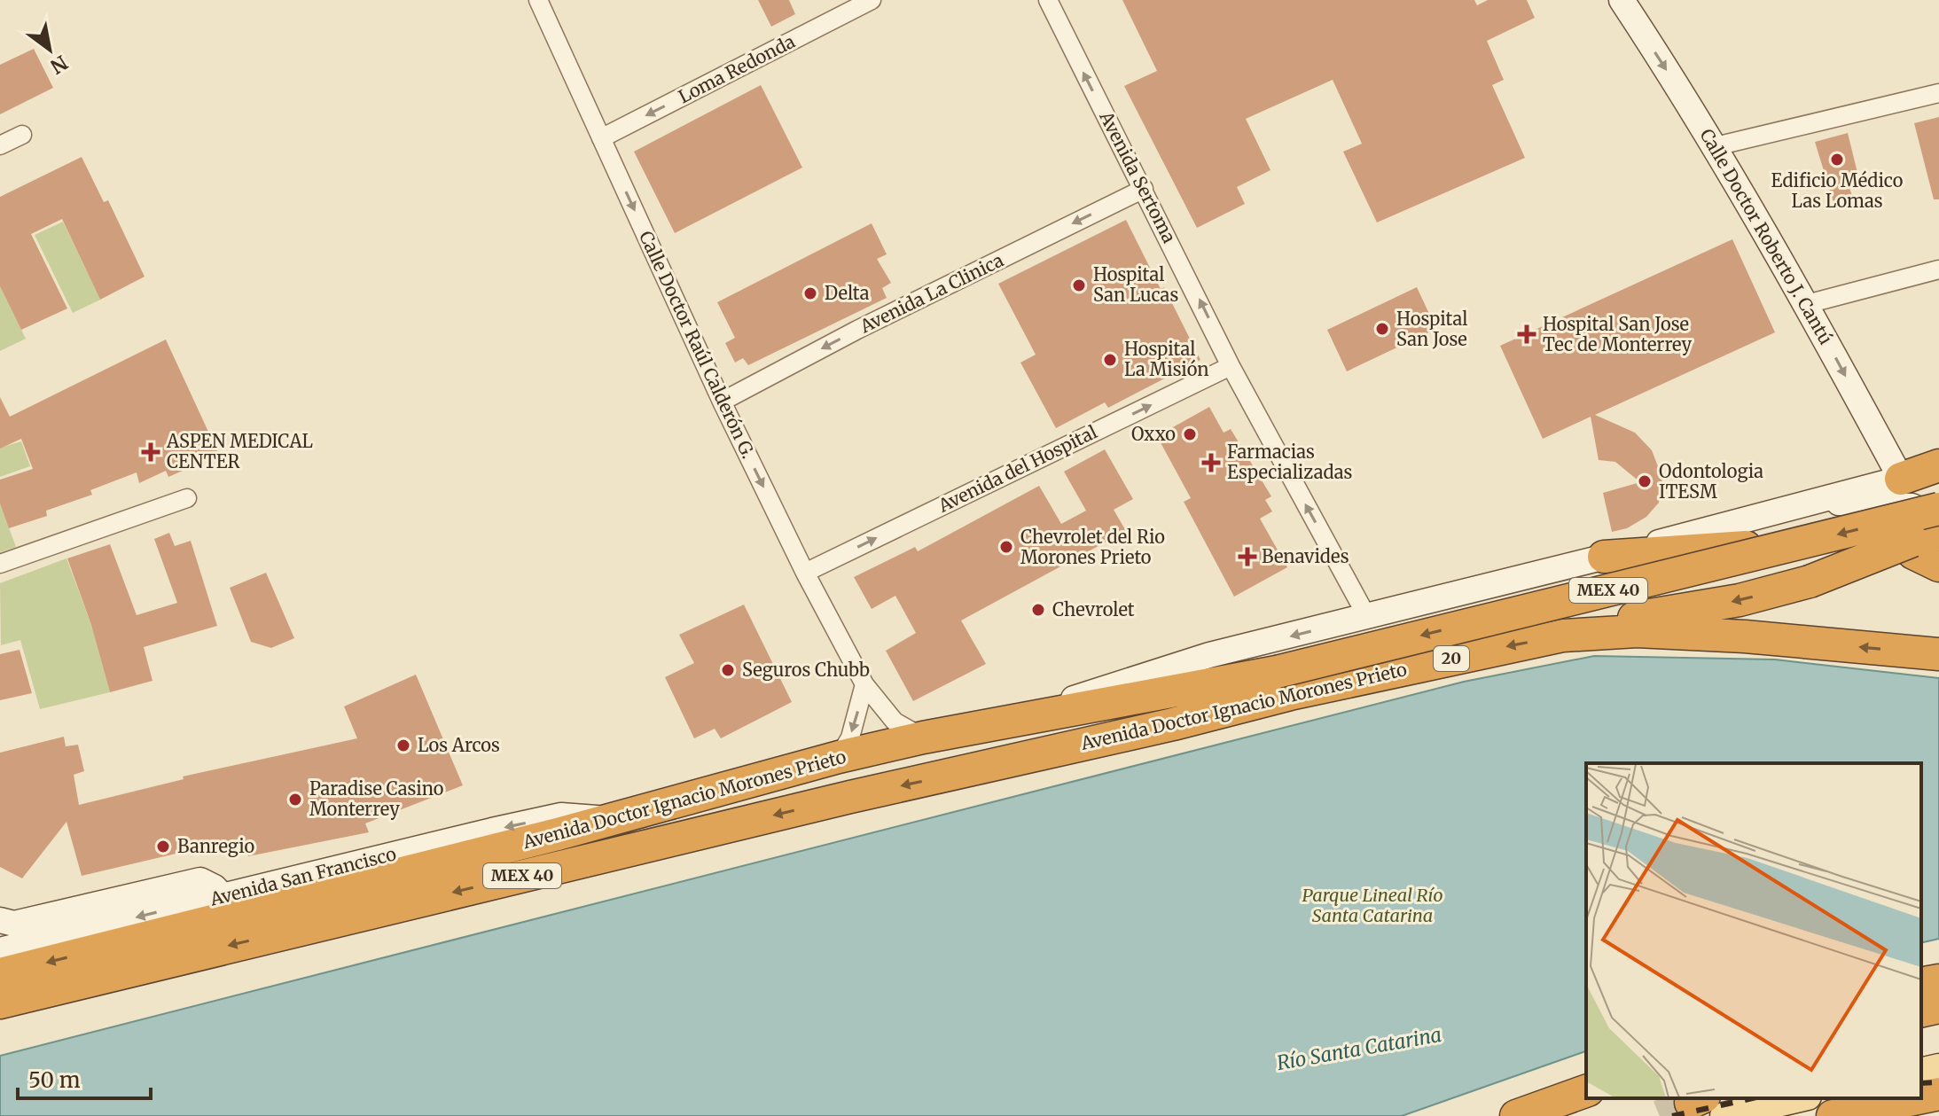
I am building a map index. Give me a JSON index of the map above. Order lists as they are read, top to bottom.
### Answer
{
  "streets": {
    "highway": ["MEX 40", "20", "Avenida Doctor Ignacio Morones Prieto"],
    "street": [
      "Loma Redonda",
      "Avenida Sertoma",
      "Calle Doctor Roberto J. Cantú",
      "Avenida La Clinica",
      "Calle Doctor Raúl Calderón G.",
      "Avenida del Hospital",
      "Avenida San Francisco"
    ]
  },
  "crossings": [
    ["Loma Redonda", "Calle Doctor Raúl Calderón G."],
    ["Avenida Sertoma", "Avenida La Clinica"],
    ["Avenida Sertoma", "Avenida del Hospital"],
    ["Avenida La Clinica", "Calle Doctor Raúl Calderón G."],
    ["Calle Doctor Raúl Calderón G.", "Avenida del Hospital"],
    ["Calle Doctor Raúl Calderón G.", "Avenida Doctor Ignacio Morones Prieto"],
    ["MEX 40", "Avenida Doctor Ignacio Morones Prieto"],
    ["Avenida Doctor Ignacio Morones Prieto", "Avenida San Francisco"]
  ],
  "one_way": [
    "Loma Redonda",
    "Avenida Sertoma",
    "Calle Doctor Roberto J. Cantú",
    "Avenida La Clinica",
    "Calle Doctor Raúl Calderón G.",
    "Avenida del Hospital"
  ],
  "water": ["Río Santa Catarina"],
  "parks": ["Parque Lineal Río Santa Catarina"],
  "places": {
    "other": [
      "Edificio Médico Las Lomas",
      "Hospital San Lucas",
      "Delta",
      "Hospital San Jose",
      "Hospital La Misión",
      "Oxxo",
      "Odontologia ITESM",
      "Chevrolet del Rio Morones Prieto",
      "Chevrolet",
      "Seguros Chubb",
      "Los Arcos",
      "Paradise Casino Monterrey",
      "Banregio"
    ],
    "health": [
      "Hospital San Jose Tec de Monterrey",
      "ASPEN MEDICAL CENTER",
      "Farmacias Especializadas",
      "Benavides"
    ]
  },
  "scale_bar": "50 m",
  "north": "bottom right"
}
